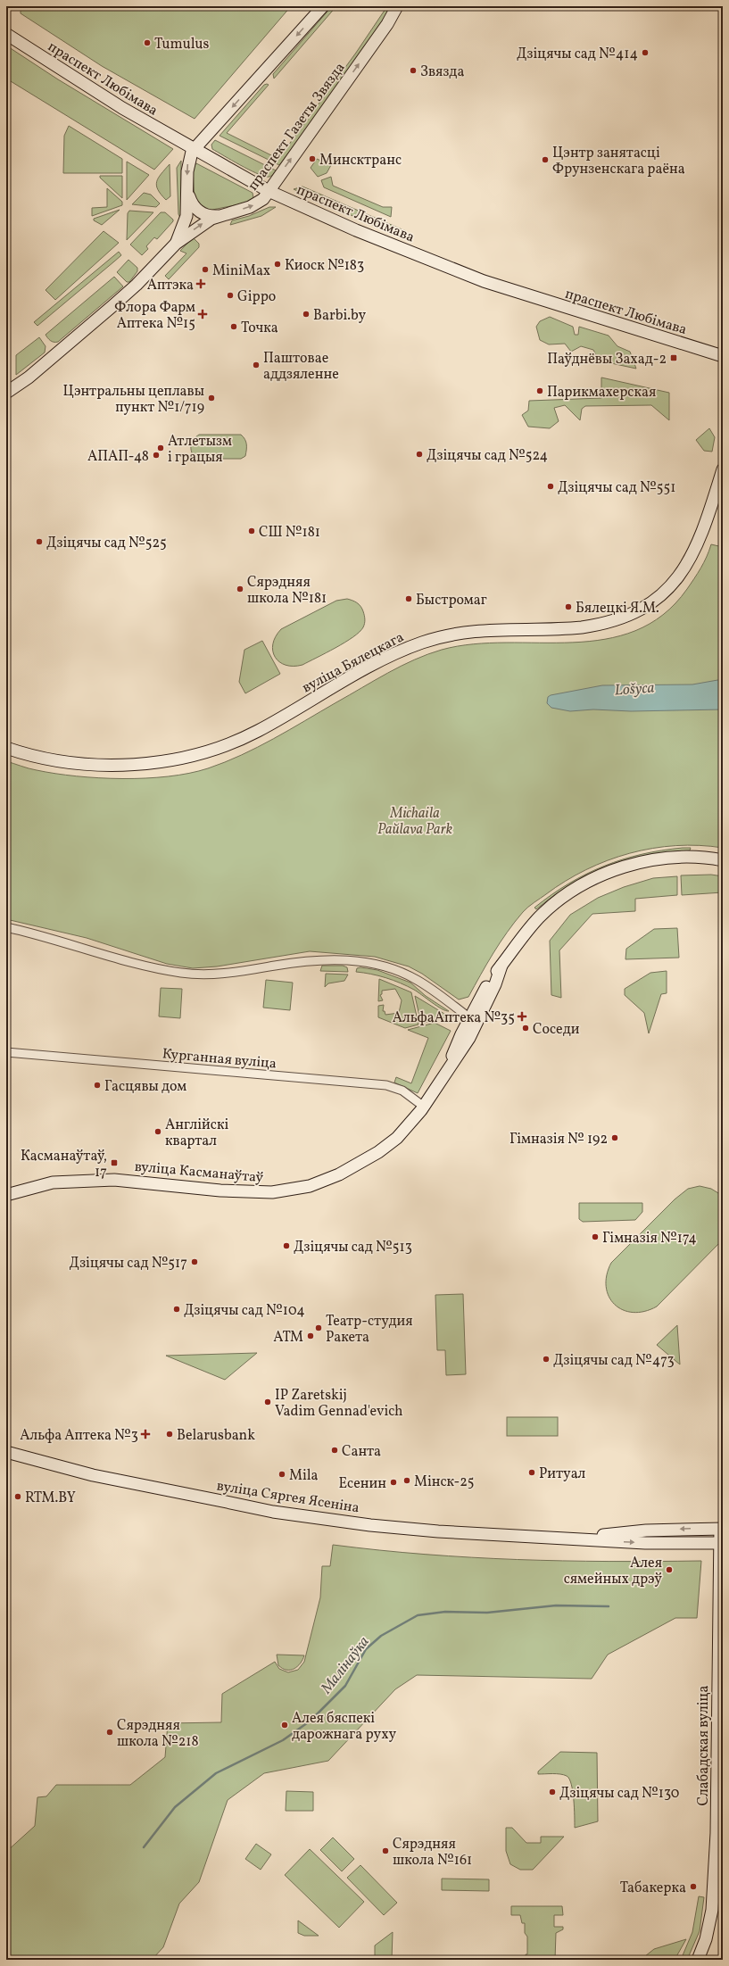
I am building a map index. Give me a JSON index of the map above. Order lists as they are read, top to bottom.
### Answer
{
  "streets": {
    "main road": [
      "праспект Любімава",
      "праспект Газеты Звязда",
      "вуліца Бялецкага",
      "вуліца Касманаўтаў",
      "вуліца Сяргея Ясеніна",
      "Слабадская вуліца"
    ],
    "street": ["Курганная вуліца"]
  },
  "crossings": [
    ["праспект Любімава", "праспект Газеты Звязда"],
    ["Курганная вуліца", "вуліца Касманаўтаў"],
    ["вуліца Сяргея Ясеніна", "Слабадская вуліца"]
  ],
  "water": ["Lošyca", "Малінаўка"],
  "parks": ["Michaila Paŭlava Park"],
  "places": {
    "other": [
      "Tumulus",
      "Дзіцячы сад №414",
      "Звязда",
      "Минсктранс",
      "Цэнтр занятасці Фрунзенскага раёна",
      "Киоск №183",
      "MiniMax",
      "Gippo",
      "Barbi.by",
      "Точка",
      "Паштовае аддзяленне",
      "Парикмахерская",
      "Цэнтральны цеплавы пункт №1/719",
      "Атлетызм і грацыя",
      "Дзіцячы сад №524",
      "АПАП-48",
      "Дзіцячы сад №551",
      "СШ №181",
      "Дзіцячы сад №525",
      "Сярэдняя школа №181",
      "Быстромаг",
      "Бялецкі Я.М.",
      "Соседи",
      "Гасцявы дом",
      "Англійскі квартал",
      "Гімназія № 192",
      "Гімназія №174",
      "Дзіцячы сад №513",
      "Дзіцячы сад №517",
      "Дзіцячы сад №104",
      "Театр-студия Ракета",
      "АТМ",
      "Дзіцячы сад №473",
      "IP Zaretskij Vadim Gennad'evich",
      "Belarusbank",
      "Санта",
      "Ритуал",
      "Mila",
      "Мінск-25",
      "Есенин",
      "RTM.BY",
      "Алея сямейных дрэў",
      "Алея бяспекі дарожнага руху",
      "Сярэдняя школа №218",
      "Дзіцячы сад №130",
      "Сярэдняя школа №161",
      "Табакерка"
    ],
    "health": [
      "Аптэка",
      "Флора Фарм Аптека №15",
      "АльфаАптека №35",
      "Альфа Аптека №3"
    ],
    "transit": ["Паўднёвы Захад-2", "Касманаўтаў, 17"]
  }
}
